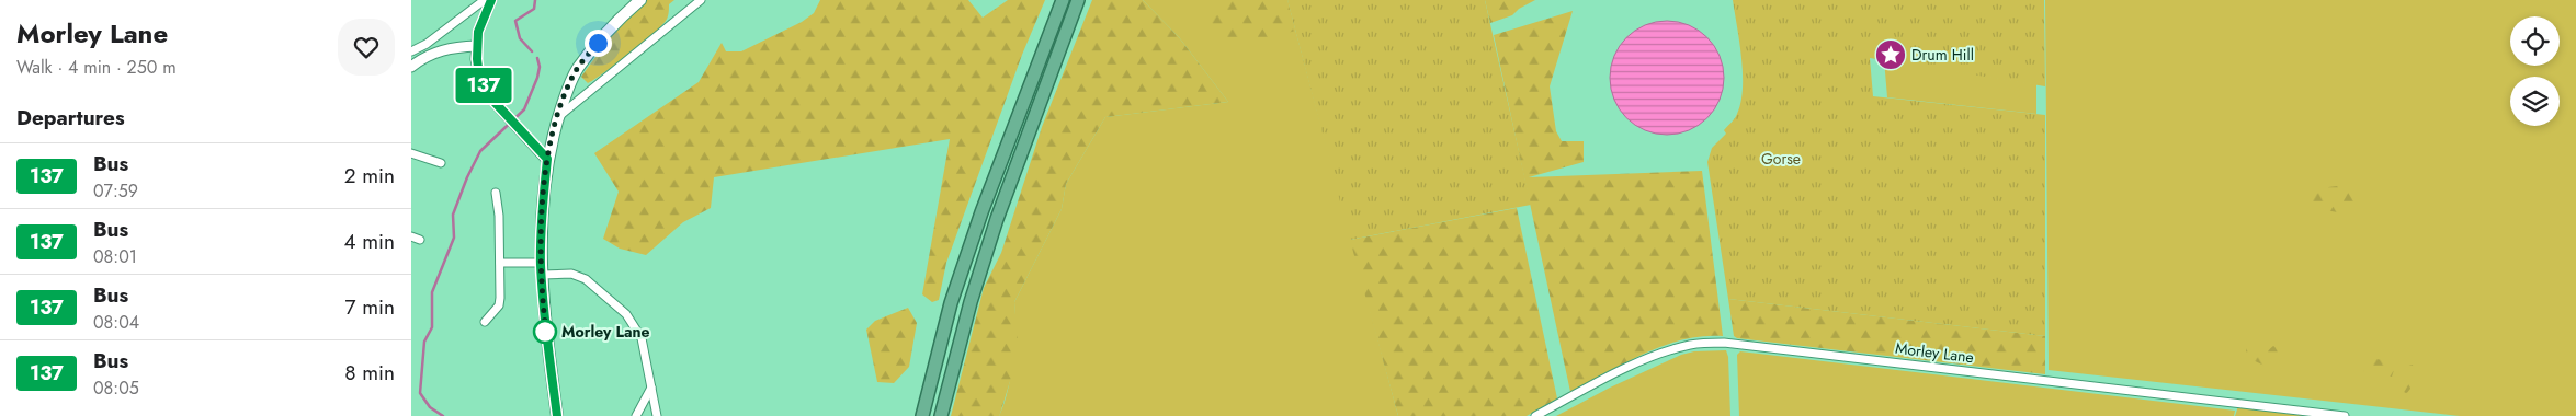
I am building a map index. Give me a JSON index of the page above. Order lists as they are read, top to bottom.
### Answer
{
  "streets": {
    "street": ["Morley Lane"]
  },
  "parks": ["Gorse"],
  "places": {
    "place": ["Drum Hill"],
    "other": ["Morley Lane"]
  },
  "lines": ["bus line 137"],
  "page": {
    "heading": [
      ["Morley Lane", "Walk · 4 min · 250 m"],
      "Departures"
    ],
    "on_map": "137",
    "list": [
      {
        "mark": "137",
        "name": "Bus",
        "note": "07:59",
        "value": "2 min"
      },
      {
        "mark": "137",
        "name": "Bus",
        "note": "08:01",
        "value": "4 min"
      },
      {
        "mark": "137",
        "name": "Bus",
        "note": "08:04",
        "value": "7 min"
      },
      {
        "mark": "137",
        "name": "Bus",
        "note": "08:05",
        "value": "8 min"
      }
    ]
  }
}
